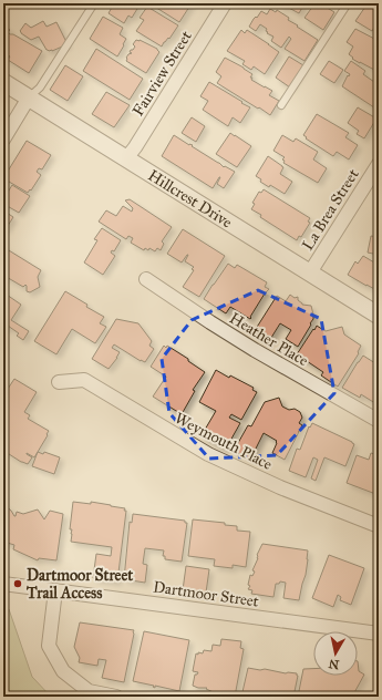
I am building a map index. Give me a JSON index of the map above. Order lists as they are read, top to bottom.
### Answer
{
  "streets": {
    "street": [
      "Fairview Street",
      "Hillcrest Drive",
      "La Brea Street",
      "Heather Place",
      "Weymouth Place",
      "Dartmoor Street"
    ]
  },
  "crossings": [
    ["Fairview Street", "Hillcrest Drive"],
    ["Hillcrest Drive", "La Brea Street"]
  ],
  "places": ["Dartmoor Street Trail Access"],
  "north": "bottom"
}
